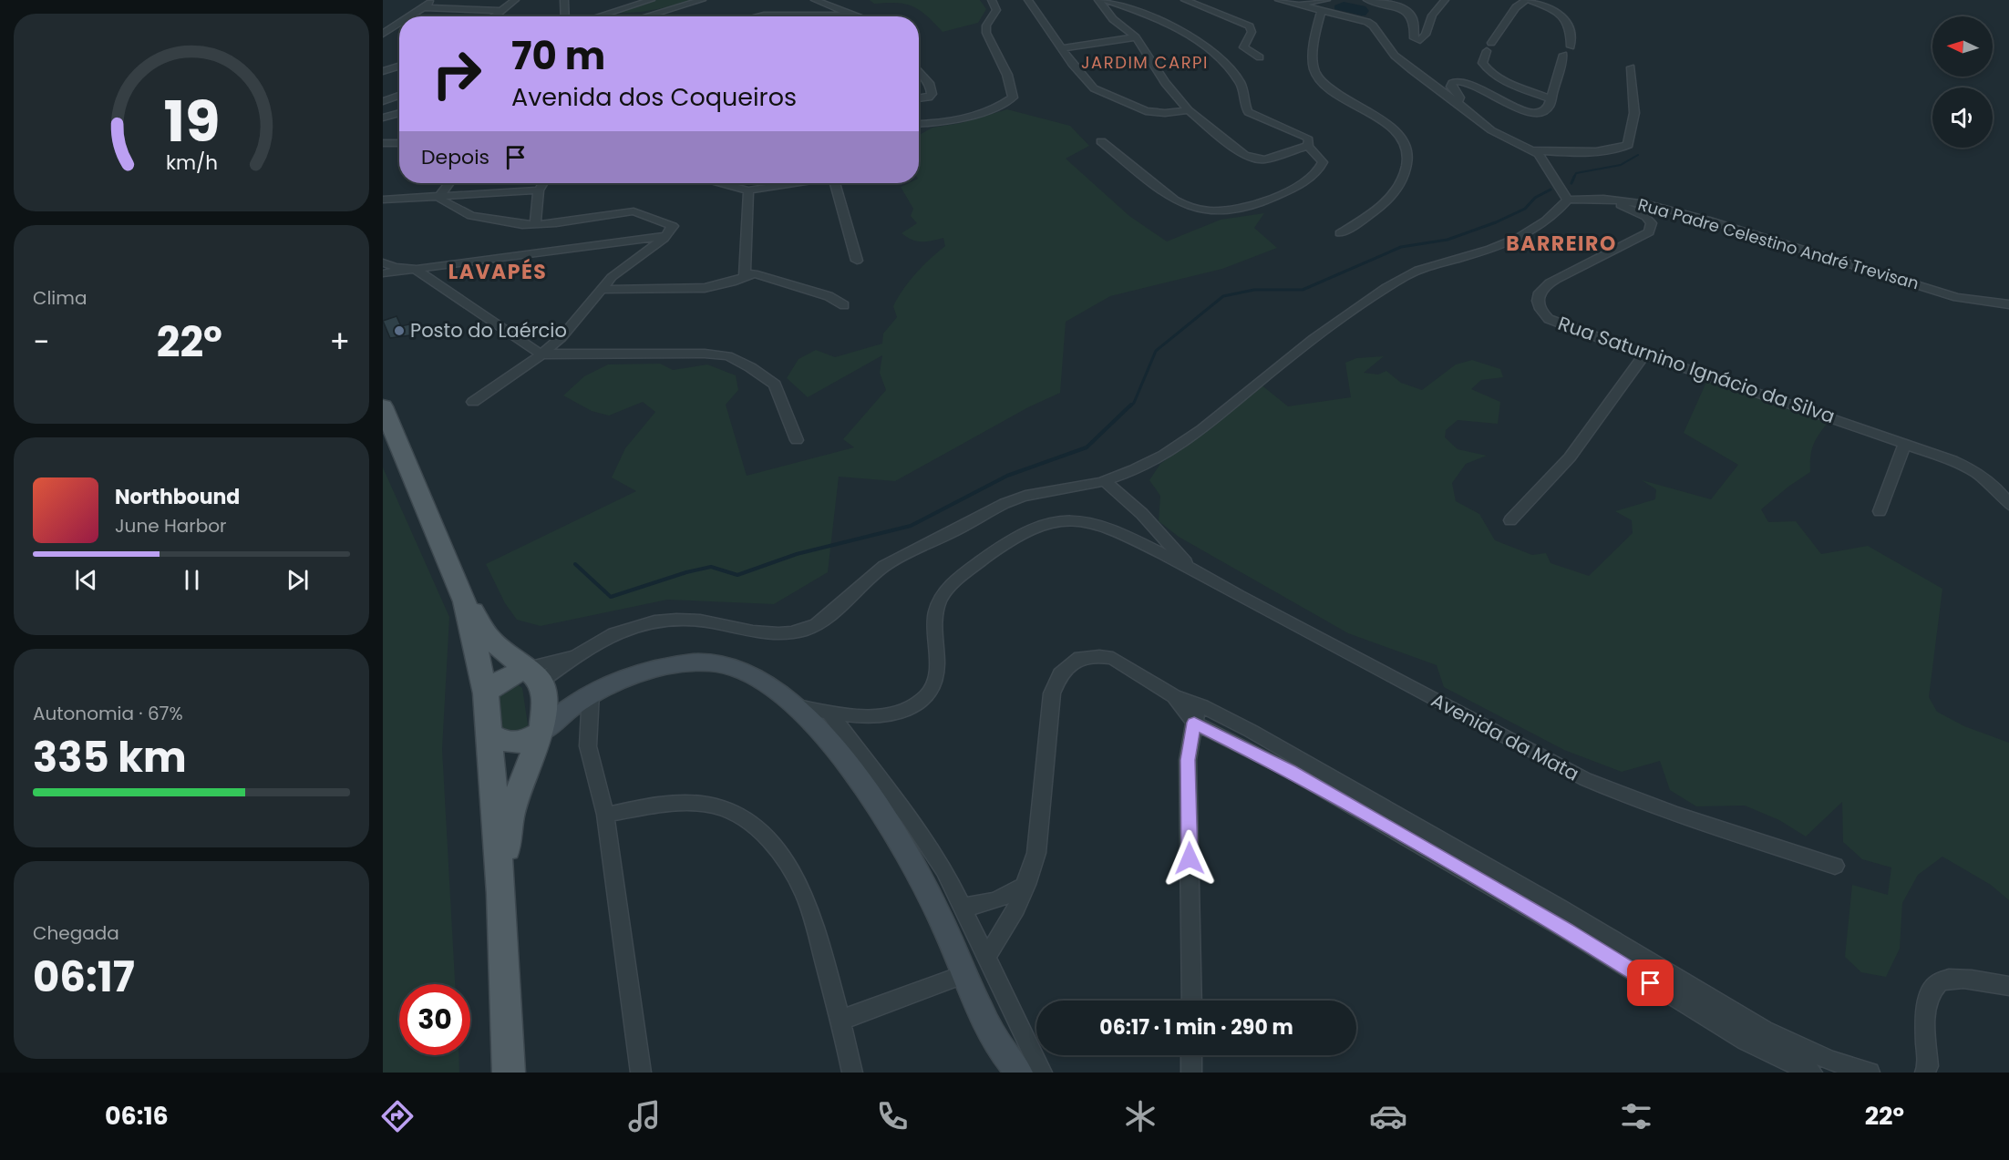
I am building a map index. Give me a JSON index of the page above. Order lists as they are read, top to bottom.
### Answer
{
  "streets": {
    "street": ["Rua Padre Celestino André Trevisan", "Rua Saturnino Ignácio da Silva", "Avenida da Mata"]
  },
  "crossings": [
    ["Rua Padre Celestino André Trevisan", "Rua Saturnino Ignácio da Silva"]
  ],
  "districts": ["JARDIM CARPI", "BARREIRO", "LAVAPÉS"],
  "places": ["Posto do Laércio"],
  "north": "left",
  "page": {
    "turn": ["70 m", "Avenida dos Coqueiros"],
    "then": "Depois",
    "tile": [
      "Clima",
      ["Autonomia · 67%", "335 km"],
      ["Chegada", "06:17"]
    ],
    "heat": ["−", "22°", "+"],
    "song": ["Northbound", "June Harbor"],
    "limit": "30",
    "trip": "06:17 · 1 min · 290 m",
    "tabs": ["06:16", "22°"],
    "gauge": ["19", "km/h"]
  }
}
